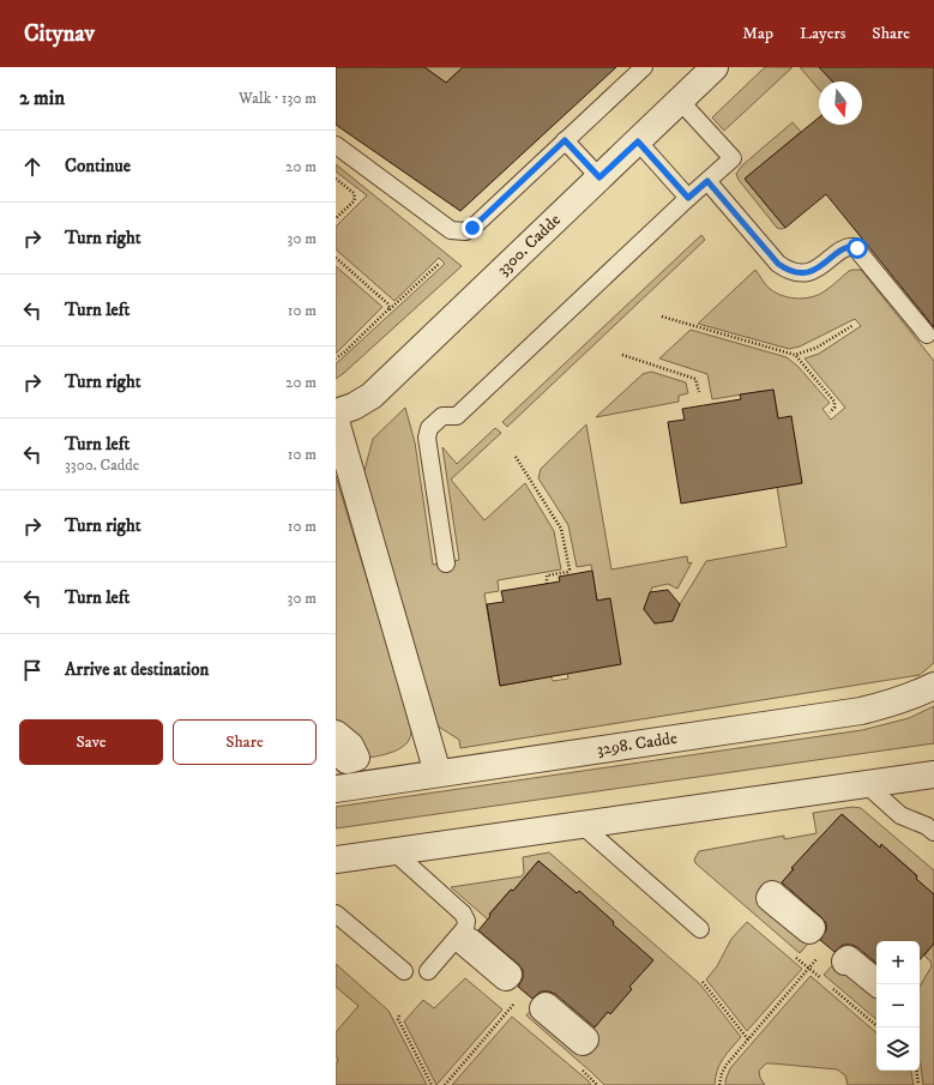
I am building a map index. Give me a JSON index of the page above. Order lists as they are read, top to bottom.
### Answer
{
  "streets": {
    "street": ["3300. Cadde", "3298. Cadde"]
  },
  "north": "bottom",
  "page": {
    "header": "Citynav",
    "nav": ["Map", "Layers", "Share"],
    "heading": ["2 min", "Walk · 130 m"],
    "list": [
      ["Continue", "20 m"],
      ["Turn right", "30 m"],
      ["Turn left", "10 m"],
      ["Turn right", "20 m"],
      ["Turn left", "3300. Cadde", "10 m"],
      ["Turn right", "10 m"],
      ["Turn left", "30 m"],
      "Arrive at destination"
    ],
    "buttons": ["Save", "Share"],
    "map_buttons": ["+", "−"]
  }
}
